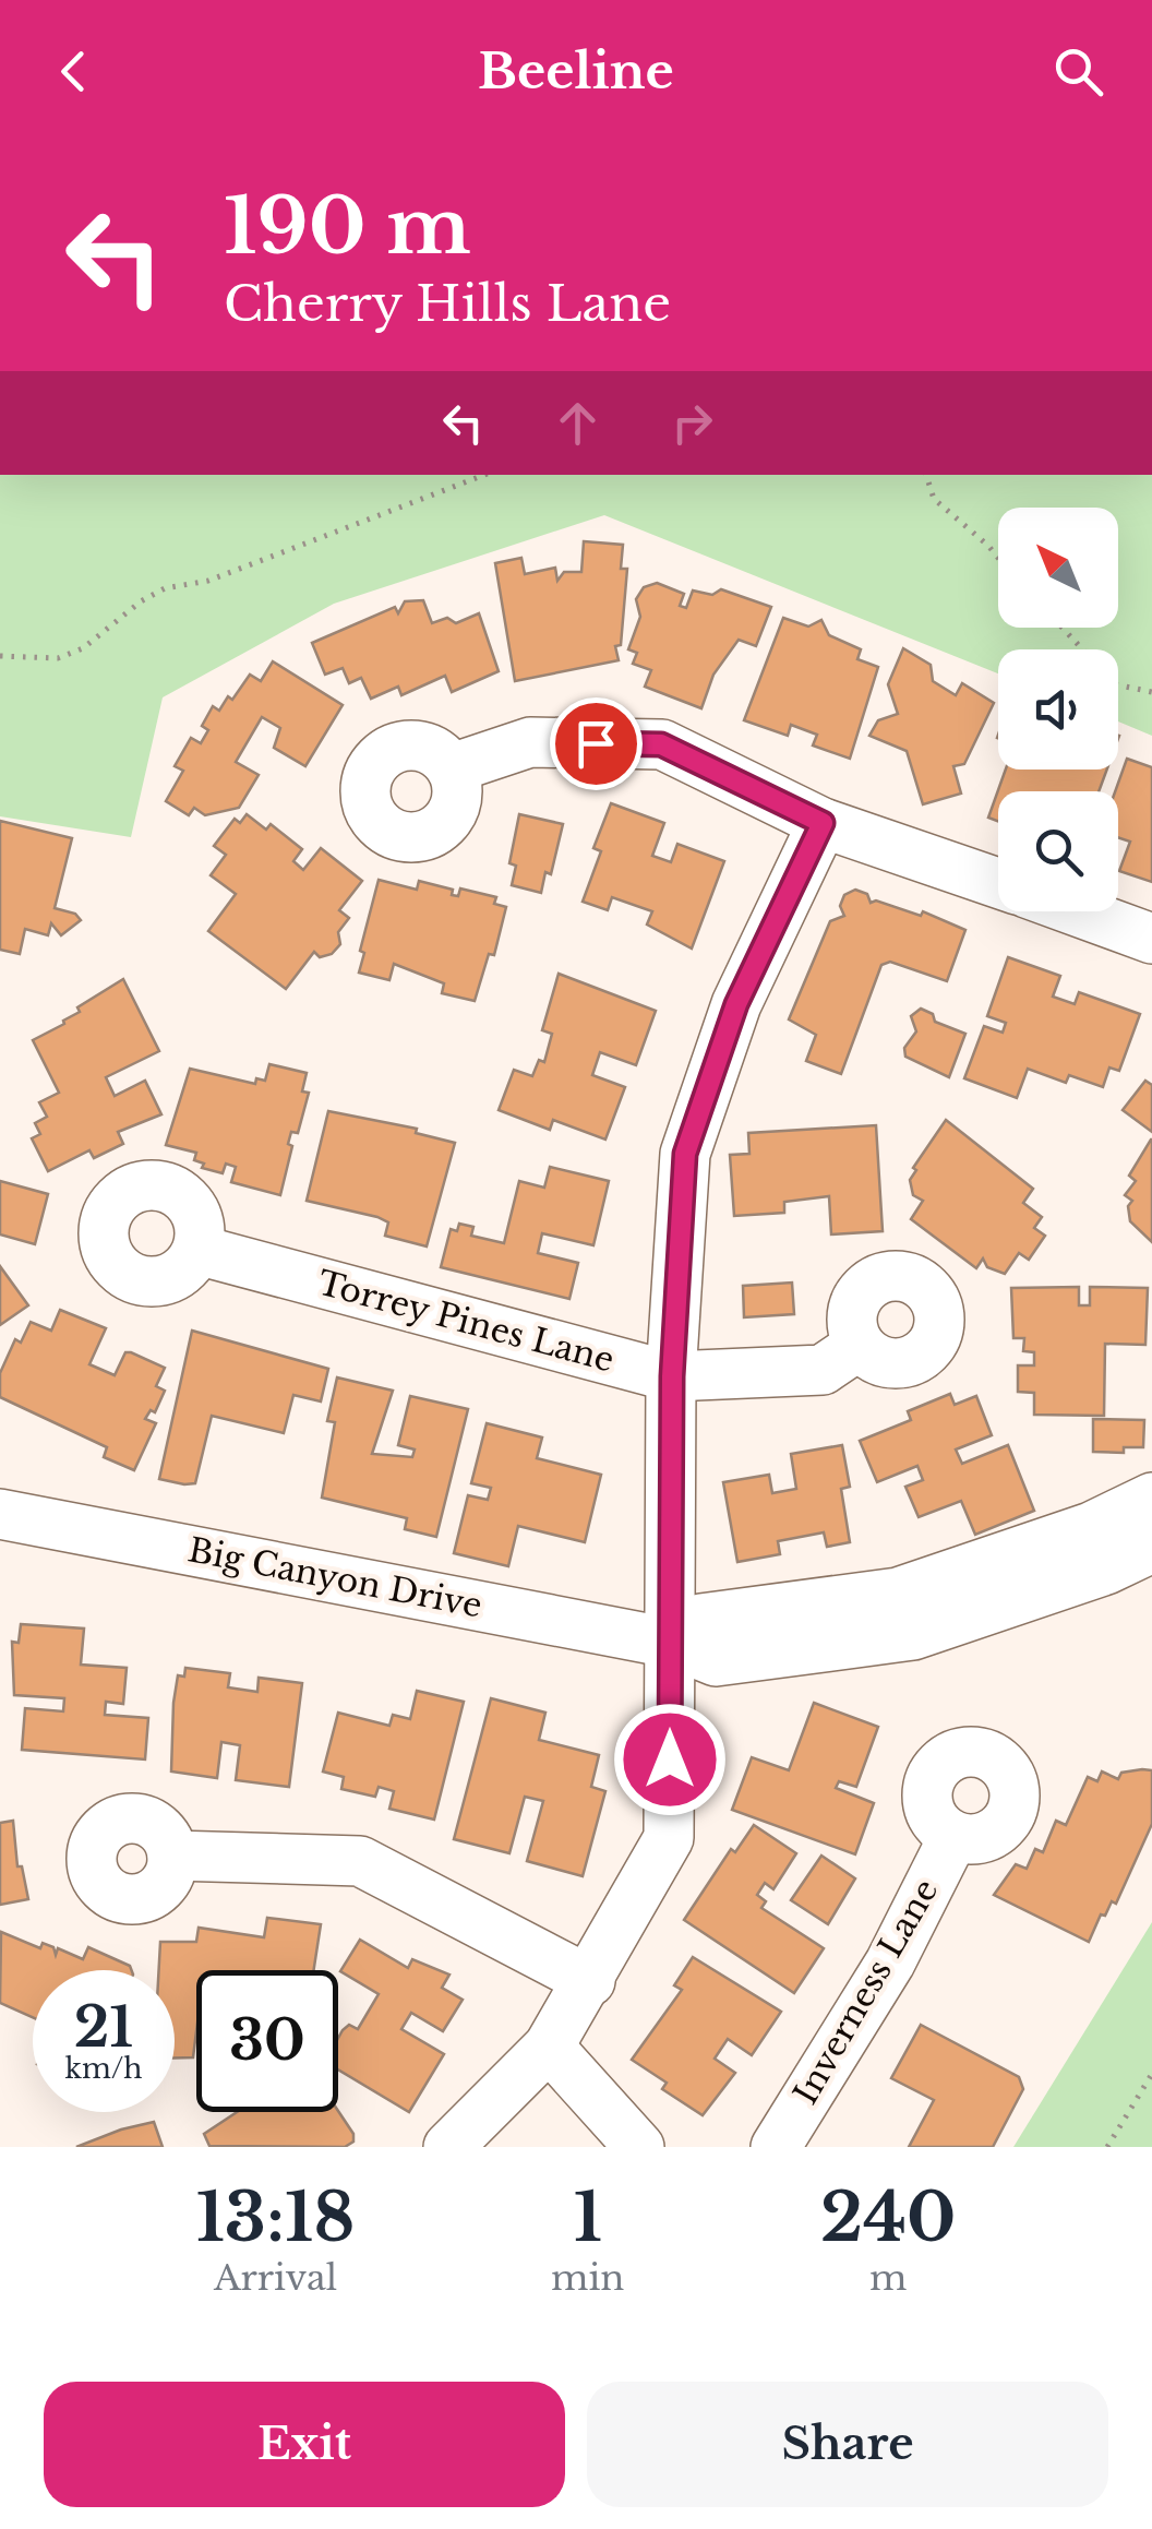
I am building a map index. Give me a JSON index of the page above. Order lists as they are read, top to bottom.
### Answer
{
  "streets": {
    "street": ["Torrey Pines Lane", "Big Canyon Drive", "Inverness Lane"]
  },
  "north": "top left",
  "page": {
    "header": "Beeline",
    "turn": ["190 m", "Cherry Hills Lane"],
    "speed": "21 km/h",
    "limit": "30",
    "eta": [
      "13:18",
      "Arrival",
      "1",
      "min",
      "240",
      "m"
    ],
    "buttons": ["Exit", "Share"]
  }
}
